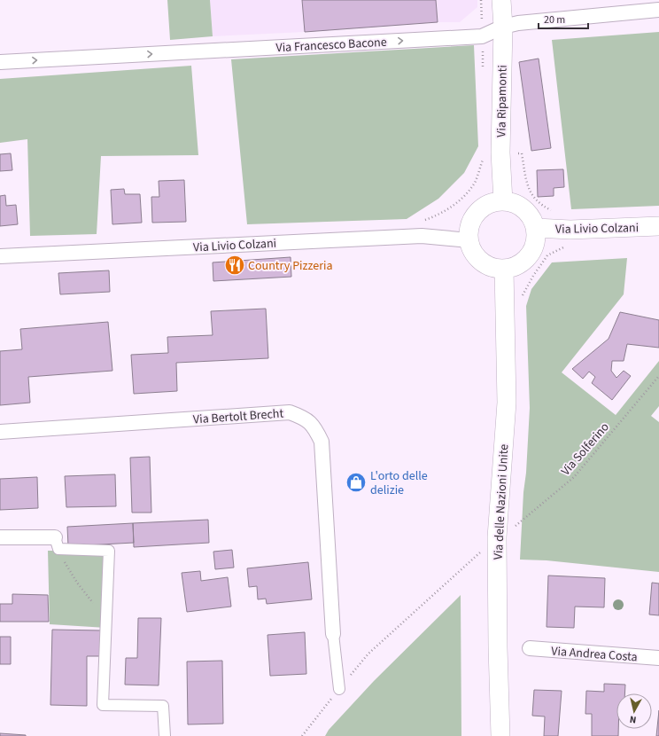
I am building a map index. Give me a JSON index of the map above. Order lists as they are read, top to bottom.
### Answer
{
  "streets": {
    "street": [
      "Via Francesco Bacone",
      "Via Ripamonti",
      "Via Livio Colzani",
      "Via Bertolt Brecht",
      "Via delle Nazioni Unite",
      "Via Andrea Costa"
    ],
    "path": ["Via Solferino"]
  },
  "crossings": [
    ["Via Francesco Bacone", "Via Ripamonti"],
    ["Via Ripamonti", "Via Livio Colzani"],
    ["Via Ripamonti", "Via delle Nazioni Unite"],
    ["Via Livio Colzani", "Via delle Nazioni Unite"],
    ["Via Bertolt Brecht", "Via Solferino"],
    ["Via Solferino", "Via delle Nazioni Unite"]
  ],
  "one_way": ["Via Francesco Bacone"],
  "places": {
    "restaurant": ["Country Pizzeria"],
    "shop": ["L'orto delle delizie"]
  },
  "scale_bar": "20 m",
  "north": "bottom"
}
